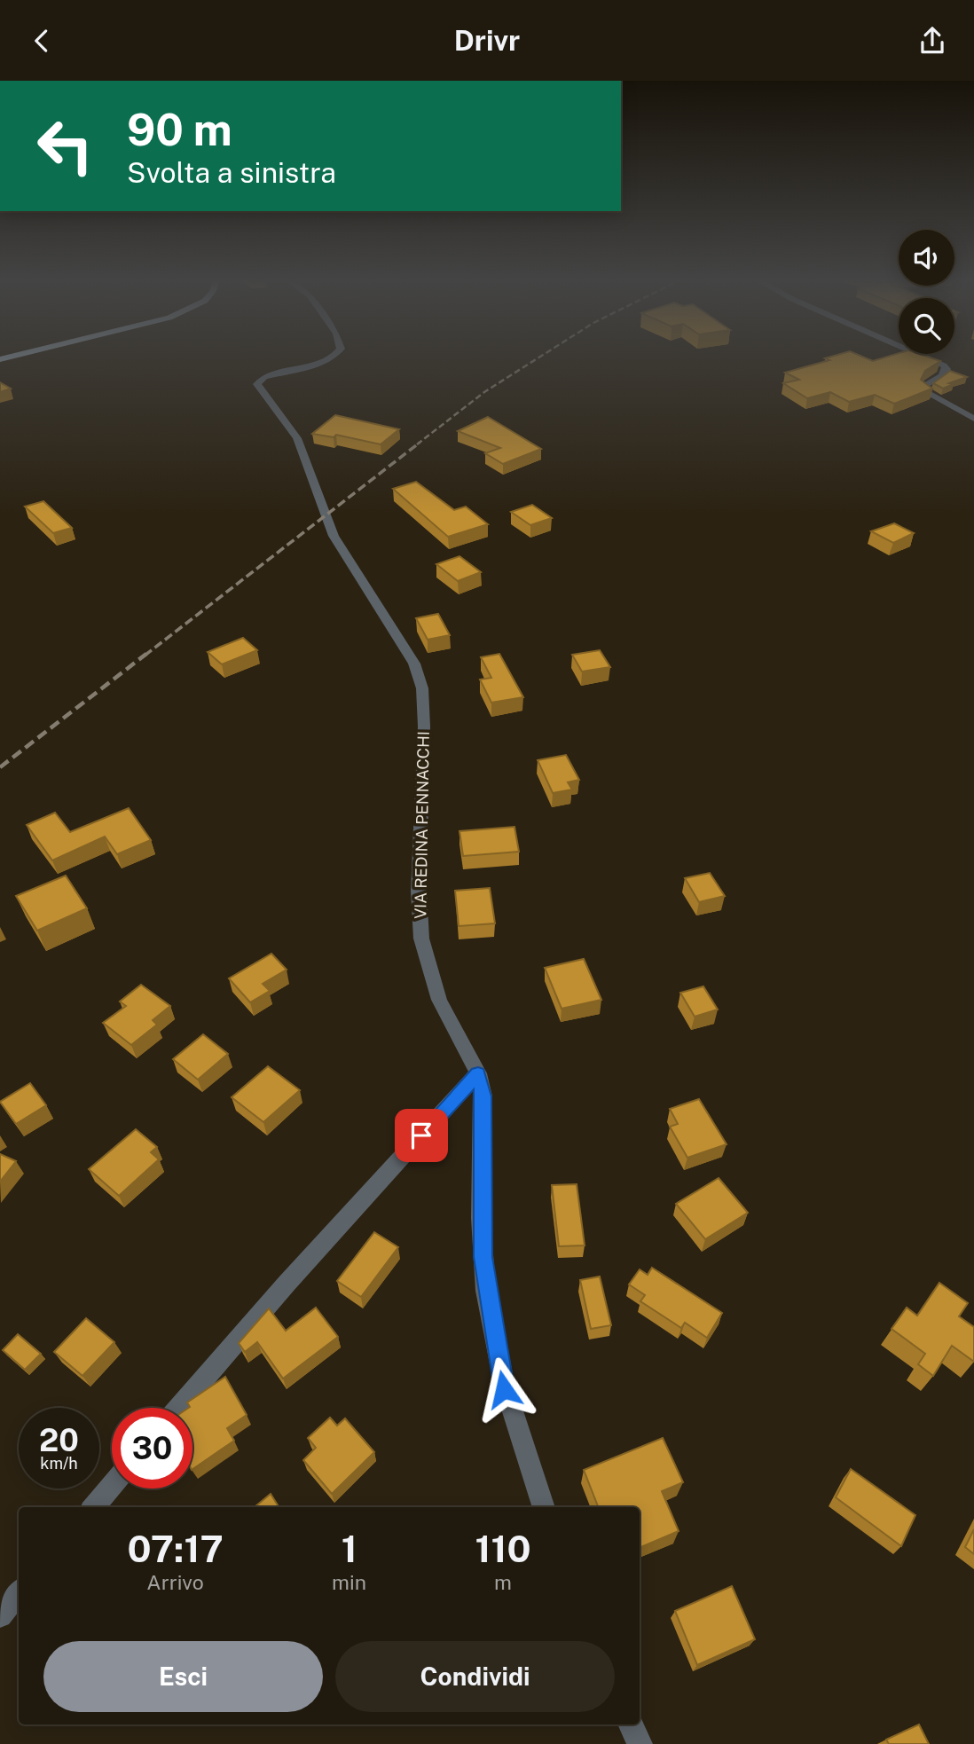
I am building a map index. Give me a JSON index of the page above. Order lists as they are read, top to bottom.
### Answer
{
  "streets": {
    "street": ["VIA REDINA PENNACCHI"]
  },
  "page": {
    "header": "Drivr",
    "turn": ["90 m", "Svolta a sinistra"],
    "speed": "20 km/h",
    "limit": "30",
    "eta": [
      "07:17",
      "Arrivo",
      "1",
      "min",
      "110",
      "m"
    ],
    "buttons": ["Esci", "Condividi"]
  }
}
